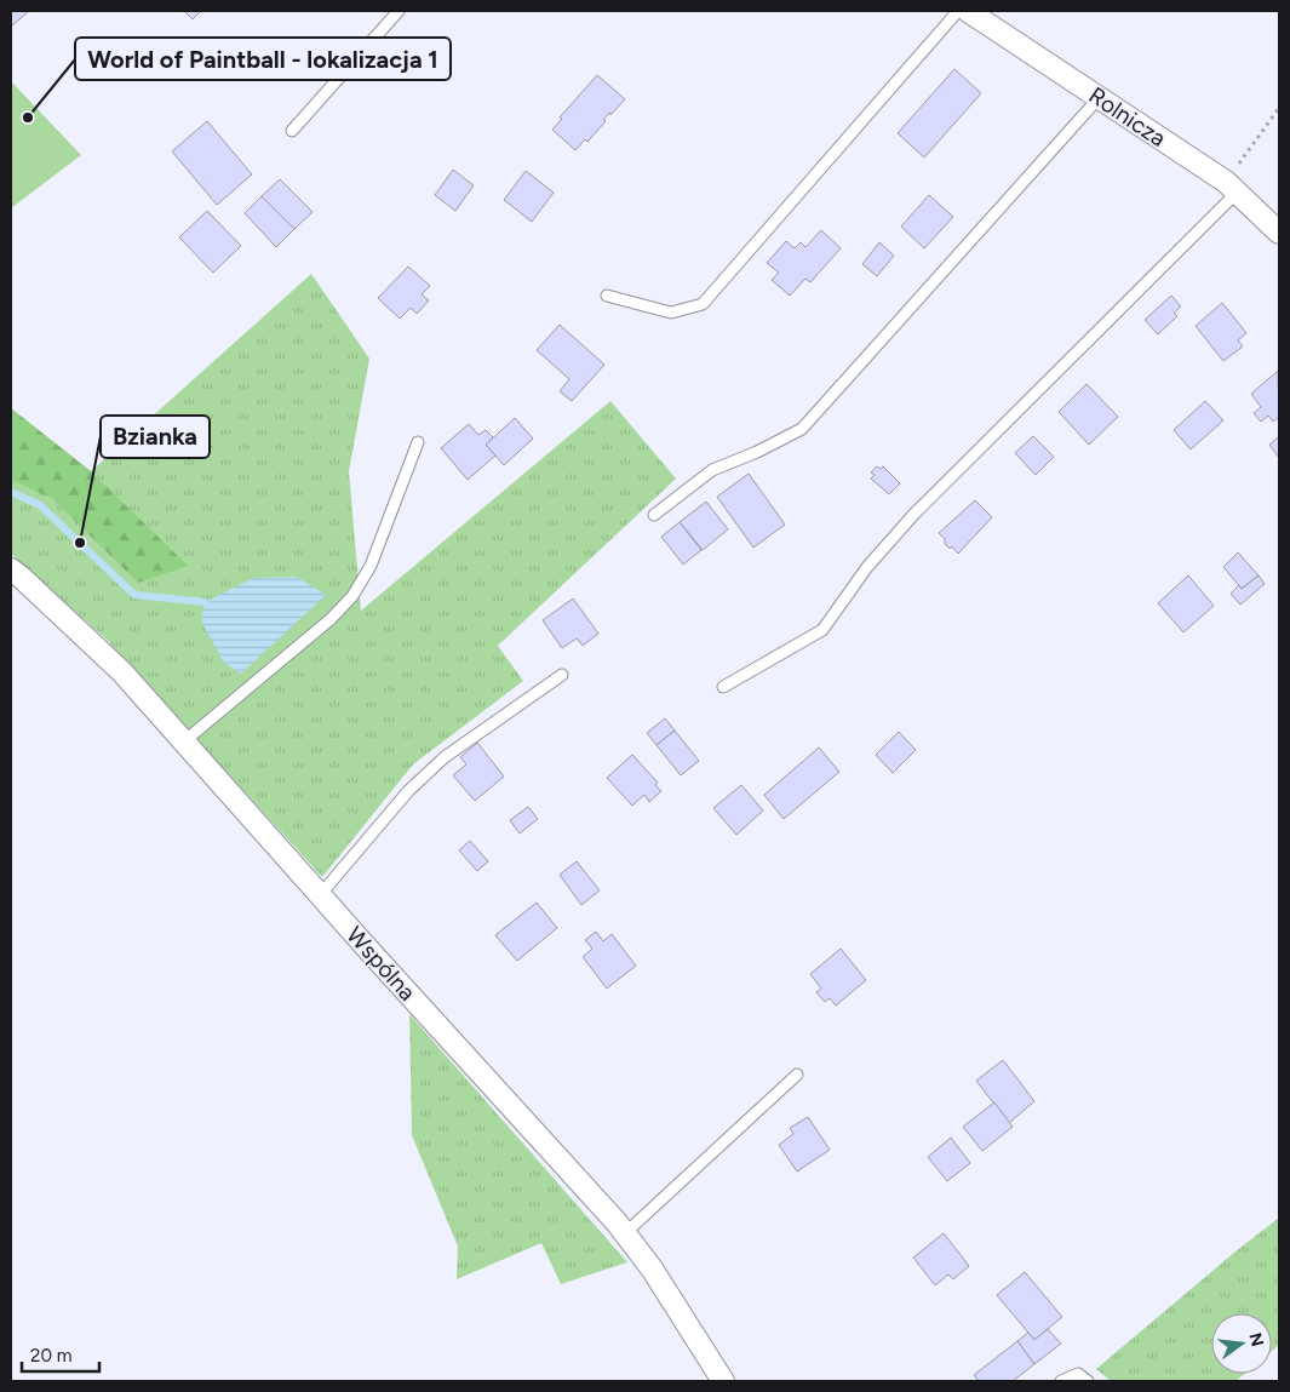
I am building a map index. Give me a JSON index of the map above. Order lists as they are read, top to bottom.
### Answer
{
  "streets": {
    "street": ["Rolnicza", "Wspólna"]
  },
  "places": ["World of Paintball - lokalizacja 1", "Bzianka"],
  "scale_bar": "20 m",
  "north": "right"
}
